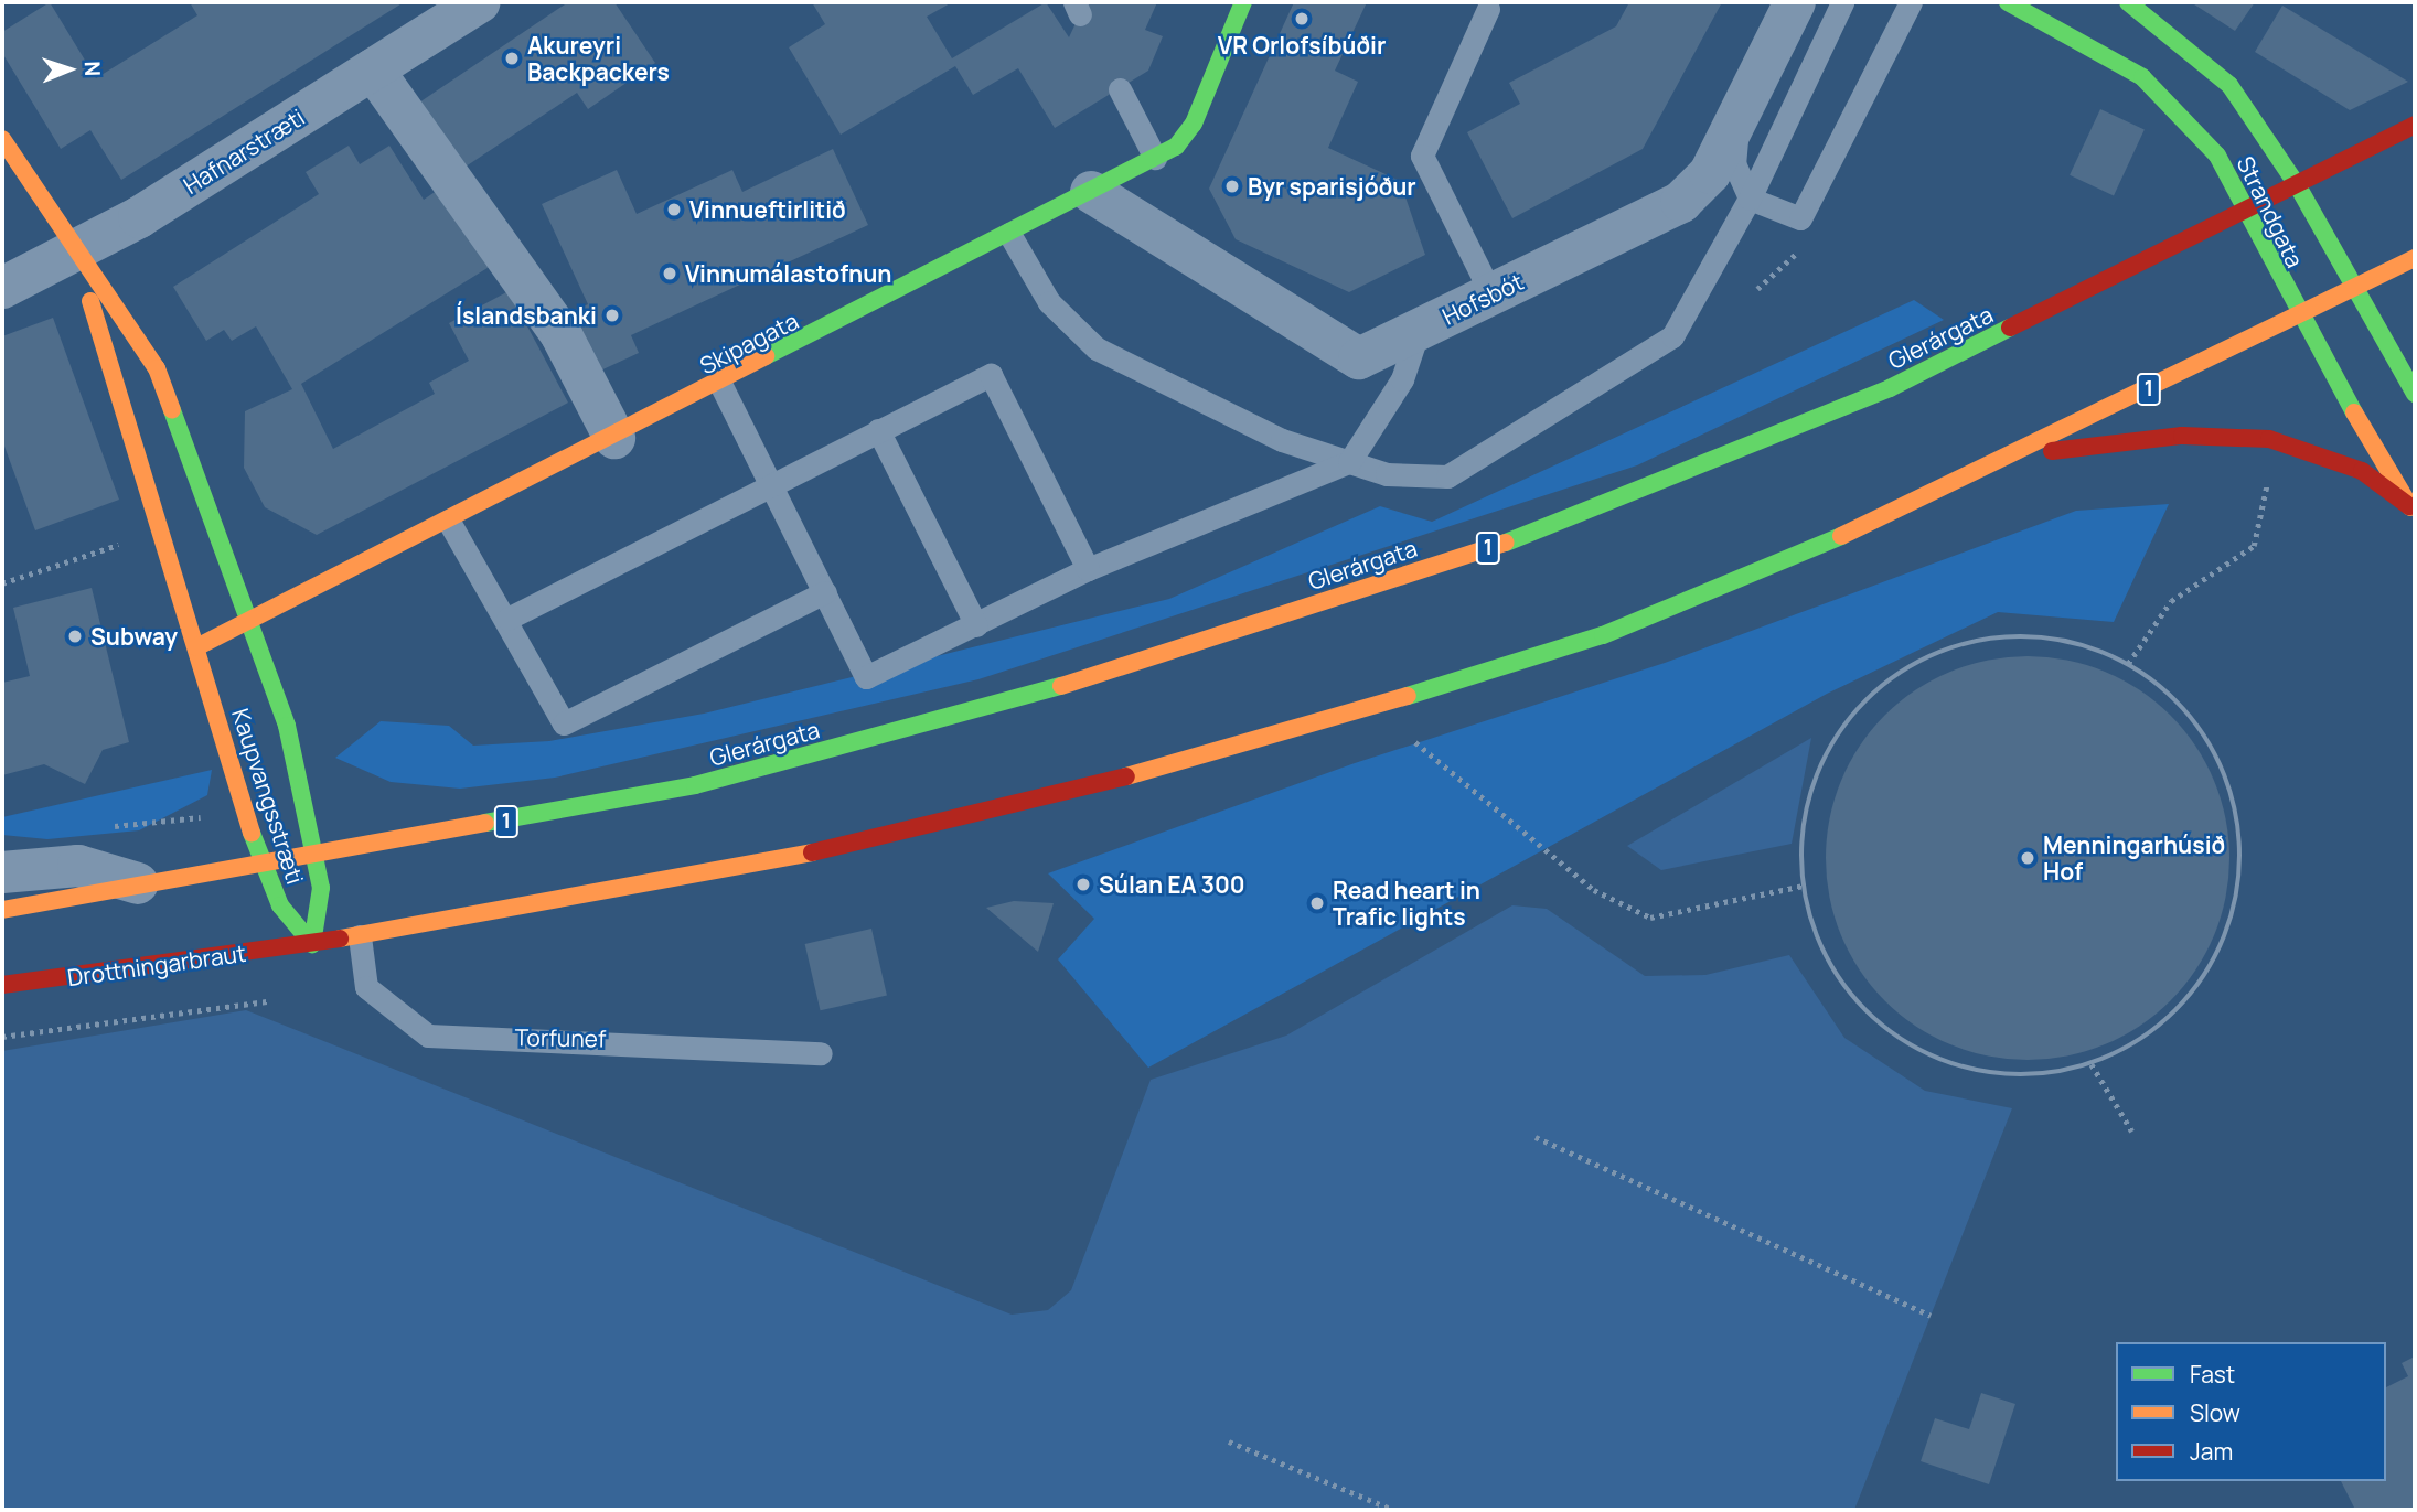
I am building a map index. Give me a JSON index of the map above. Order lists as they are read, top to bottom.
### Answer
{
  "streets": {
    "main road": [
      "Strandgata",
      "Glerárgata",
      "Skipagata",
      "1",
      "Kaupvangsstræti",
      "Drottningarbraut"
    ],
    "street": ["Hafnarstræti", "Hofsbót"],
    "lane": ["Torfunef"]
  },
  "crossings": [
    ["Hafnarstræti", "Kaupvangsstræti"],
    ["Strandgata", "Glerárgata"],
    ["Strandgata", "1"],
    ["Hofsbót", "Skipagata"],
    ["Glerárgata", "1"],
    ["Glerárgata", "Kaupvangsstræti"],
    ["Skipagata", "Kaupvangsstræti"],
    ["1", "Kaupvangsstræti"],
    ["1", "Drottningarbraut"],
    ["1", "Torfunef"],
    ["Kaupvangsstræti", "Drottningarbraut"]
  ],
  "places": [
    "VR Orlofsíbúðir",
    "Akureyri Backpackers",
    "Byr sparisjóður",
    "Vinnueftirlitið",
    "Vinnumálastofnun",
    "Íslandsbanki",
    "Subway",
    "Menningarhúsið Hof",
    "Súlan EA 300",
    "Read heart in Trafic lights"
  ],
  "legend": ["Fast", "Slow", "Jam"],
  "north": "right"
}
